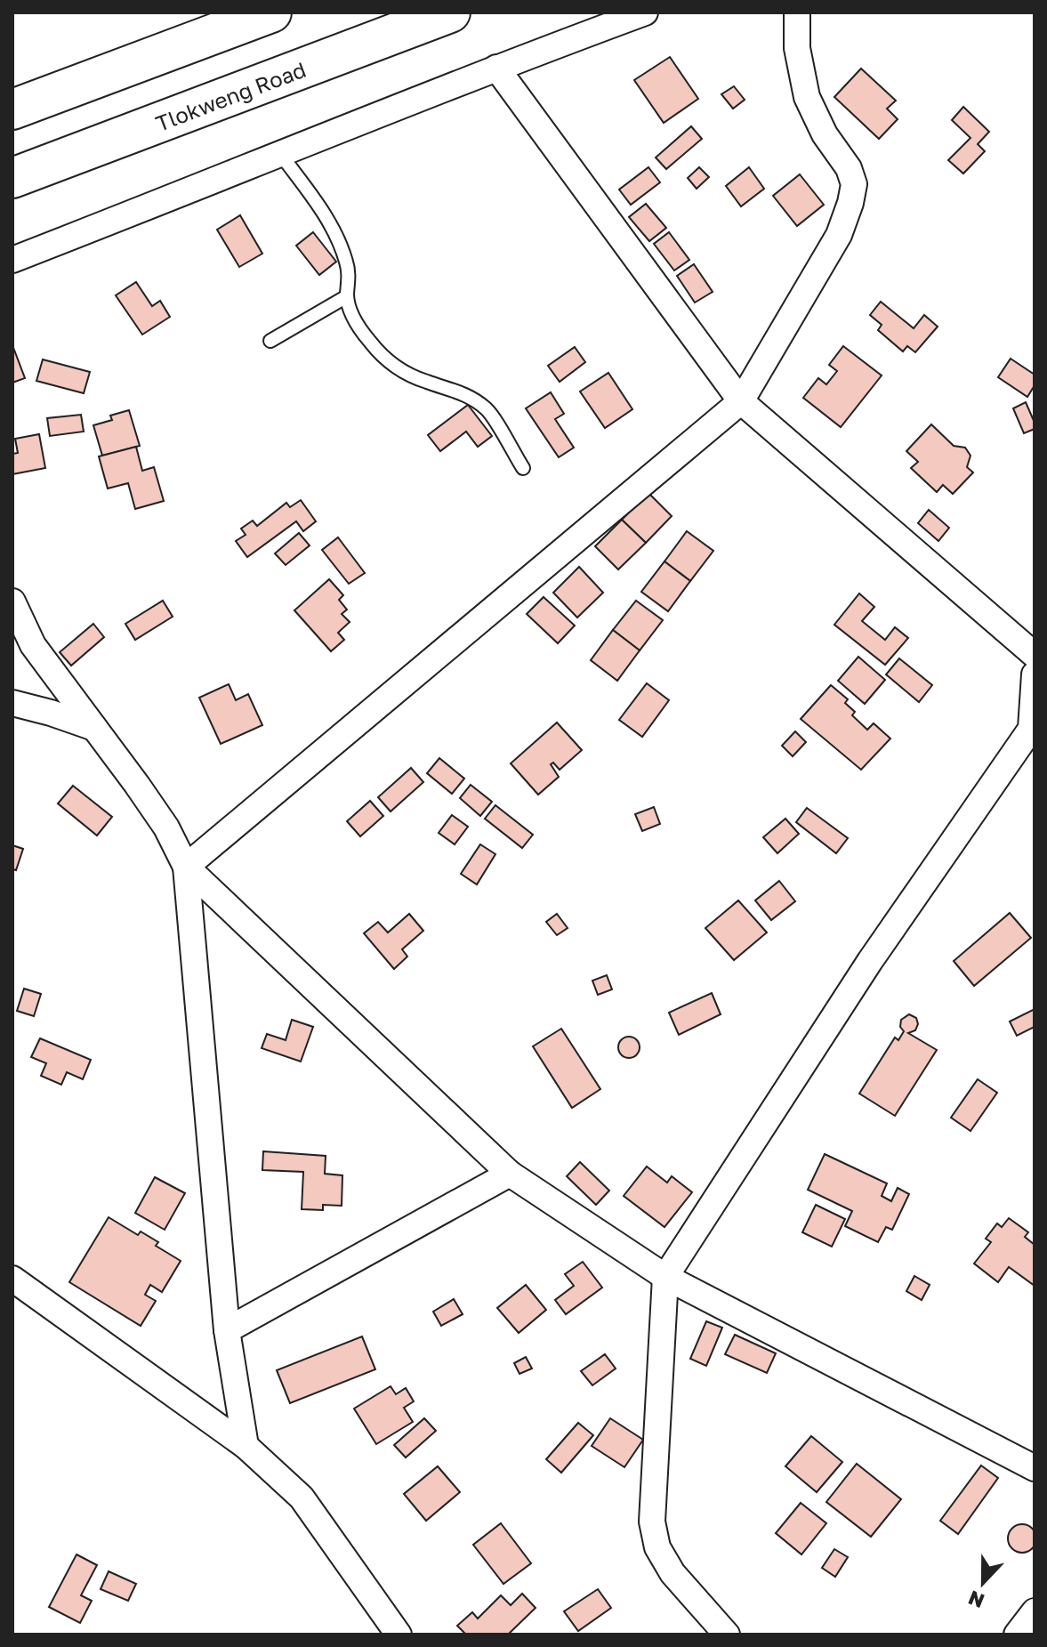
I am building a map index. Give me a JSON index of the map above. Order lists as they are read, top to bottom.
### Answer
{
  "streets": {
    "main road": ["Tlokweng Road"]
  },
  "north": "bottom"
}
